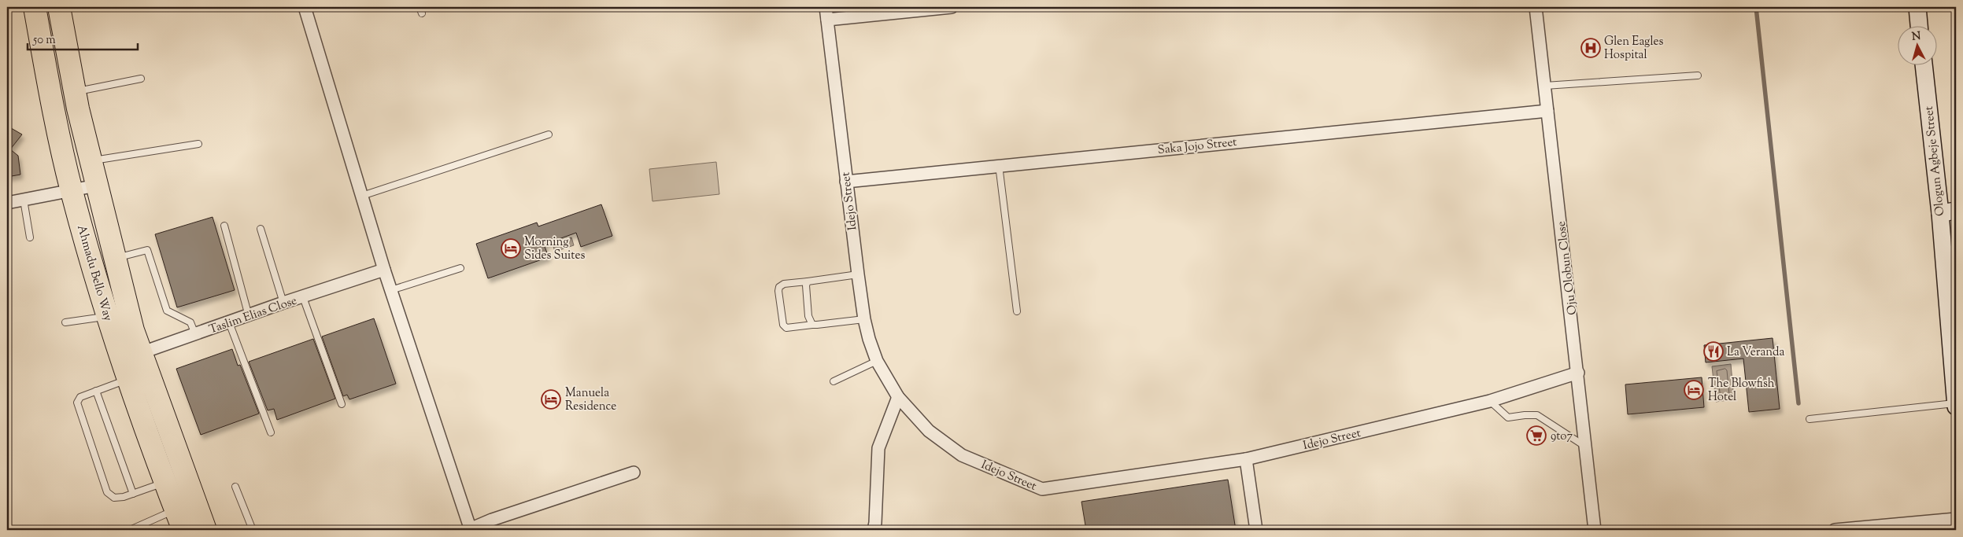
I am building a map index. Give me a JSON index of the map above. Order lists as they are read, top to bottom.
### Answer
{
  "streets": {
    "highway": ["Ahmadu Bello Way"],
    "street": [
      "Saka Jojo Street",
      "Ologun Agbeje Street",
      "Idejo Street",
      "Oju Olobun Close",
      "Taslim Elias Close"
    ]
  },
  "crossings": [
    ["Saka Jojo Street", "Idejo Street"],
    ["Saka Jojo Street", "Oju Olobun Close"],
    ["Idejo Street", "Oju Olobun Close"],
    ["Ahmadu Bello Way", "Taslim Elias Close"]
  ],
  "places": {
    "hospital": ["Glen Eagles Hospital"],
    "hotel": ["Morning Sides Suites", "The Blowfish Hotel", "Manuela Residence"],
    "restaurant": ["La Veranda"],
    "supermarket": ["9to7"]
  },
  "scale_bar": "50 m",
  "north": "top"
}
